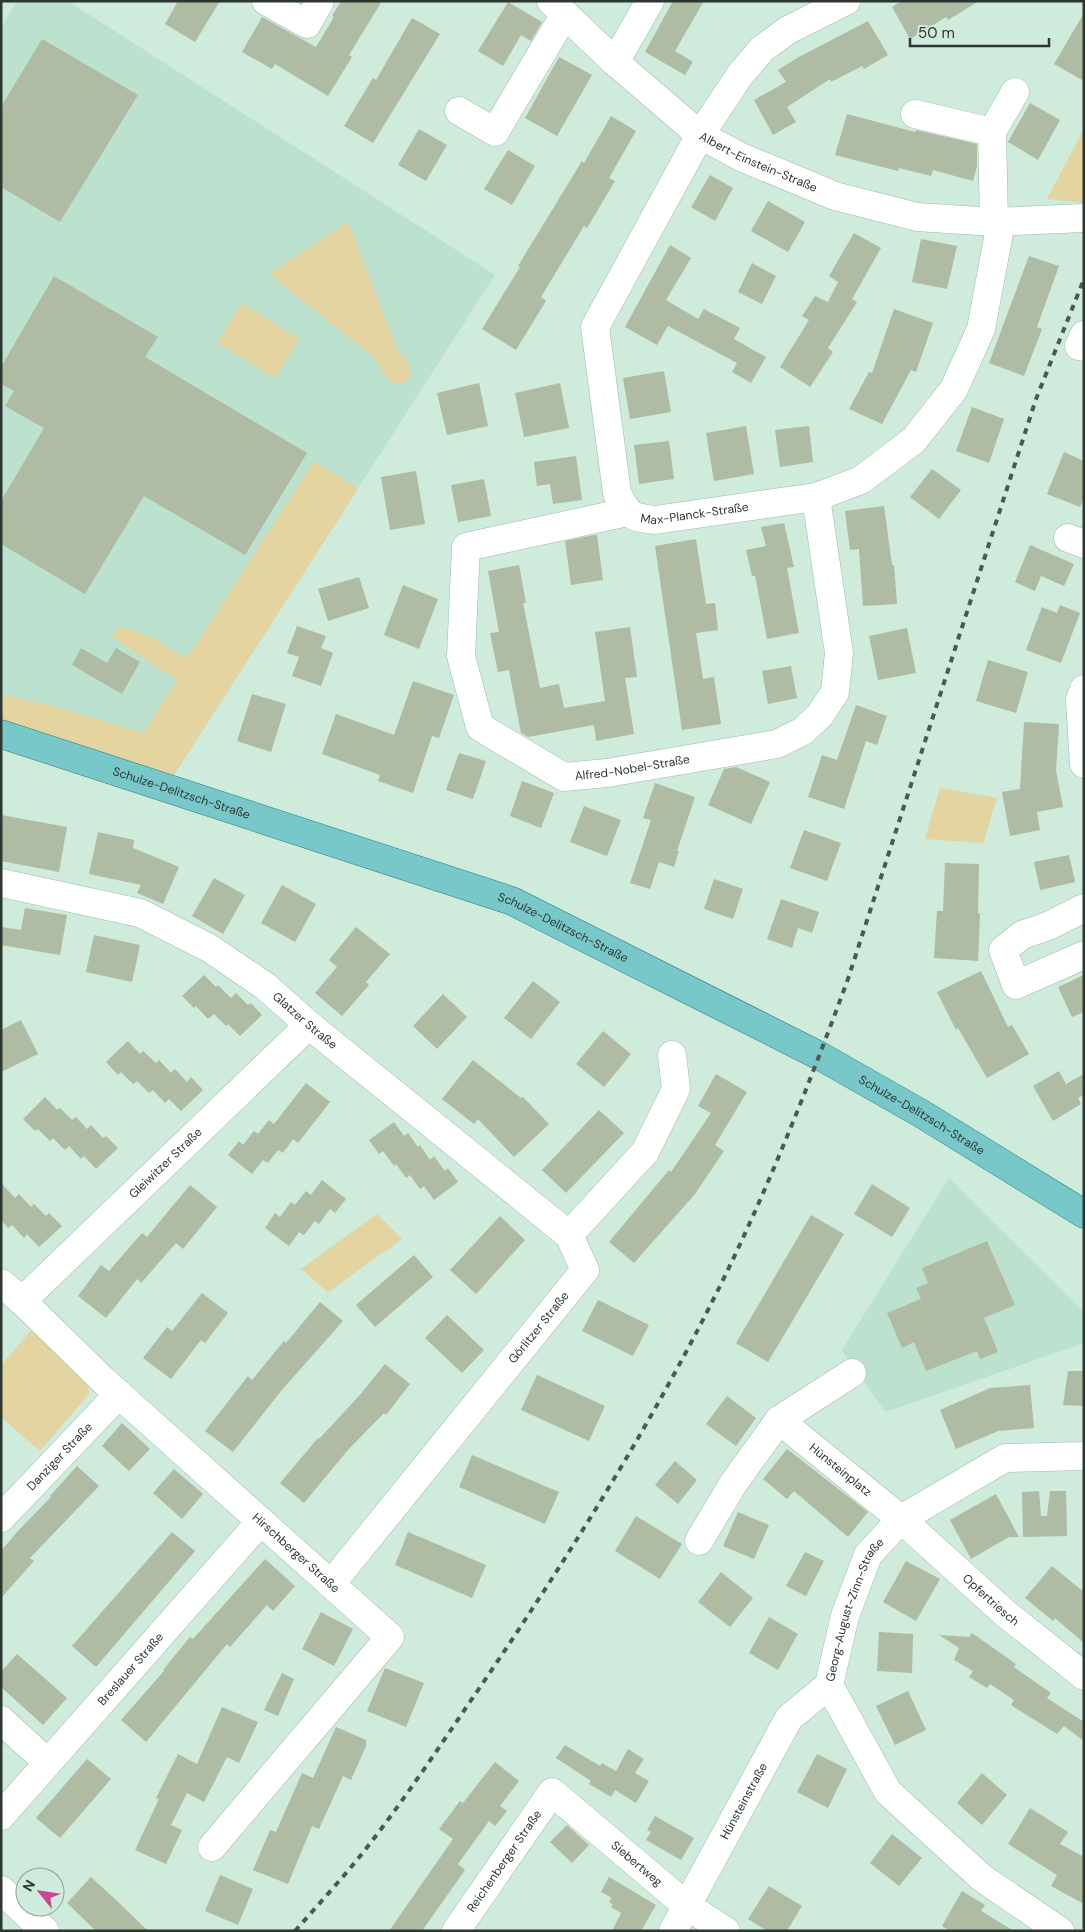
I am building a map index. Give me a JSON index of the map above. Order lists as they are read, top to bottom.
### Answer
{
  "streets": {
    "main road": ["Schulze-Delitzsch-Straße"],
    "street": [
      "Albert-Einstein-Straße",
      "Max-Planck-Straße",
      "Alfred-Nobel-Straße",
      "Glatzer Straße",
      "Gleiwitzer Straße",
      "Görlitzer Straße",
      "Danziger Straße",
      "Hünsteinplatz",
      "Hirschberger Straße",
      "Opfertriesch",
      "Georg-August-Zinn-Straße",
      "Breslauer Straße",
      "Hünsteinstraße",
      "Reichenberger Straße",
      "Siebertweg"
    ]
  },
  "crossings": [
    ["Albert-Einstein-Straße", "Max-Planck-Straße"],
    ["Max-Planck-Straße", "Alfred-Nobel-Straße"],
    ["Glatzer Straße", "Gleiwitzer Straße"],
    ["Glatzer Straße", "Görlitzer Straße"],
    ["Gleiwitzer Straße", "Hirschberger Straße"],
    ["Görlitzer Straße", "Hirschberger Straße"],
    ["Danziger Straße", "Hirschberger Straße"],
    ["Hünsteinplatz", "Opfertriesch"],
    ["Hünsteinplatz", "Georg-August-Zinn-Straße"],
    ["Hirschberger Straße", "Breslauer Straße"],
    ["Opfertriesch", "Georg-August-Zinn-Straße"],
    ["Georg-August-Zinn-Straße", "Hünsteinstraße"],
    ["Hünsteinstraße", "Siebertweg"],
    ["Reichenberger Straße", "Siebertweg"]
  ],
  "scale_bar": "50 m",
  "north": "top left"
}
